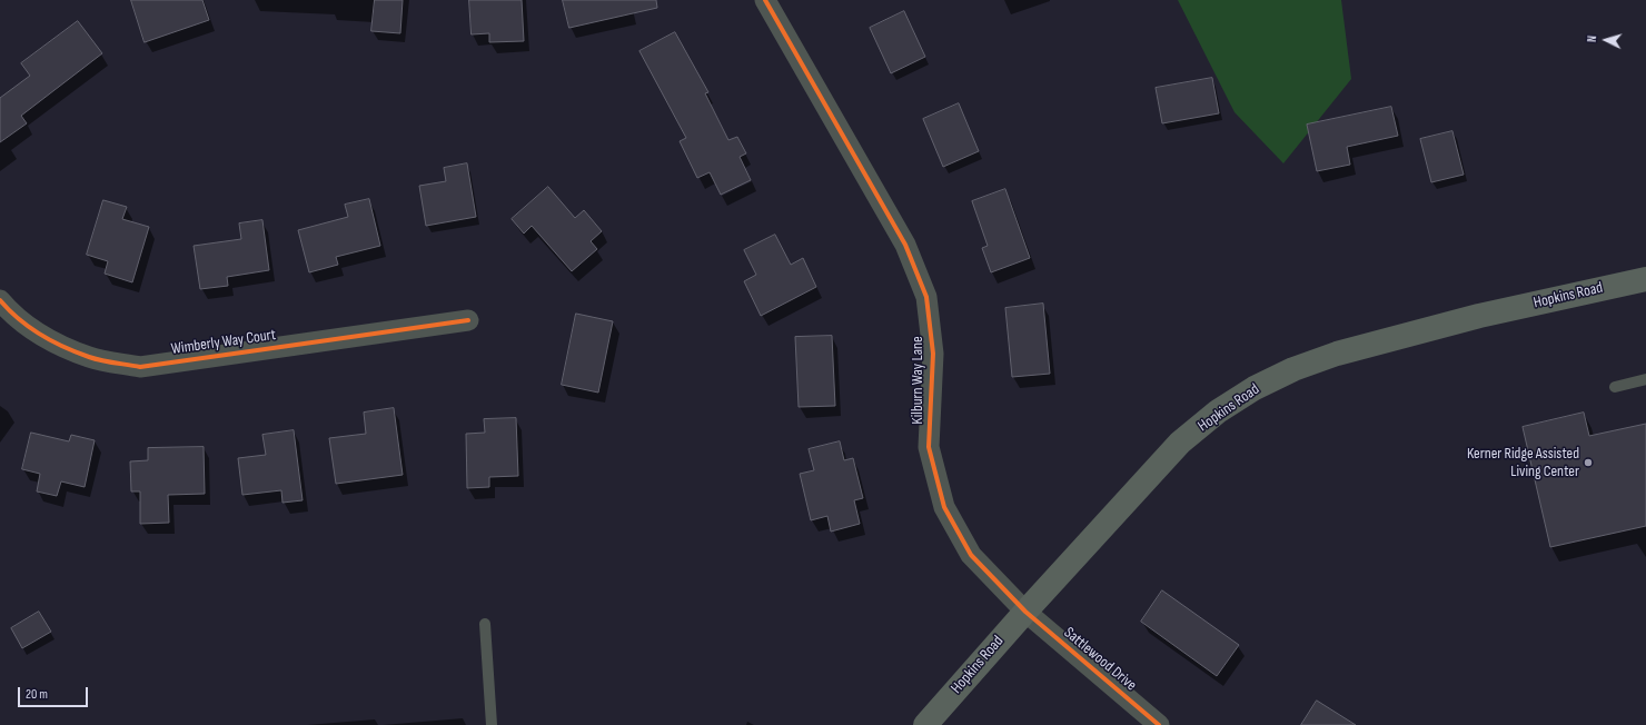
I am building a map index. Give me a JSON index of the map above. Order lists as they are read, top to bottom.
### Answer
{
  "streets": {
    "main road": ["Hopkins Road"],
    "street": ["Wimberly Way Court", "Kilburn Way Lane", "Sattlewood Drive"]
  },
  "crossings": [
    ["Hopkins Road", "Kilburn Way Lane"],
    ["Hopkins Road", "Sattlewood Drive"],
    ["Kilburn Way Lane", "Sattlewood Drive"]
  ],
  "places": ["Kerner Ridge Assisted Living Center"],
  "scale_bar": "20 m",
  "north": "left"
}
